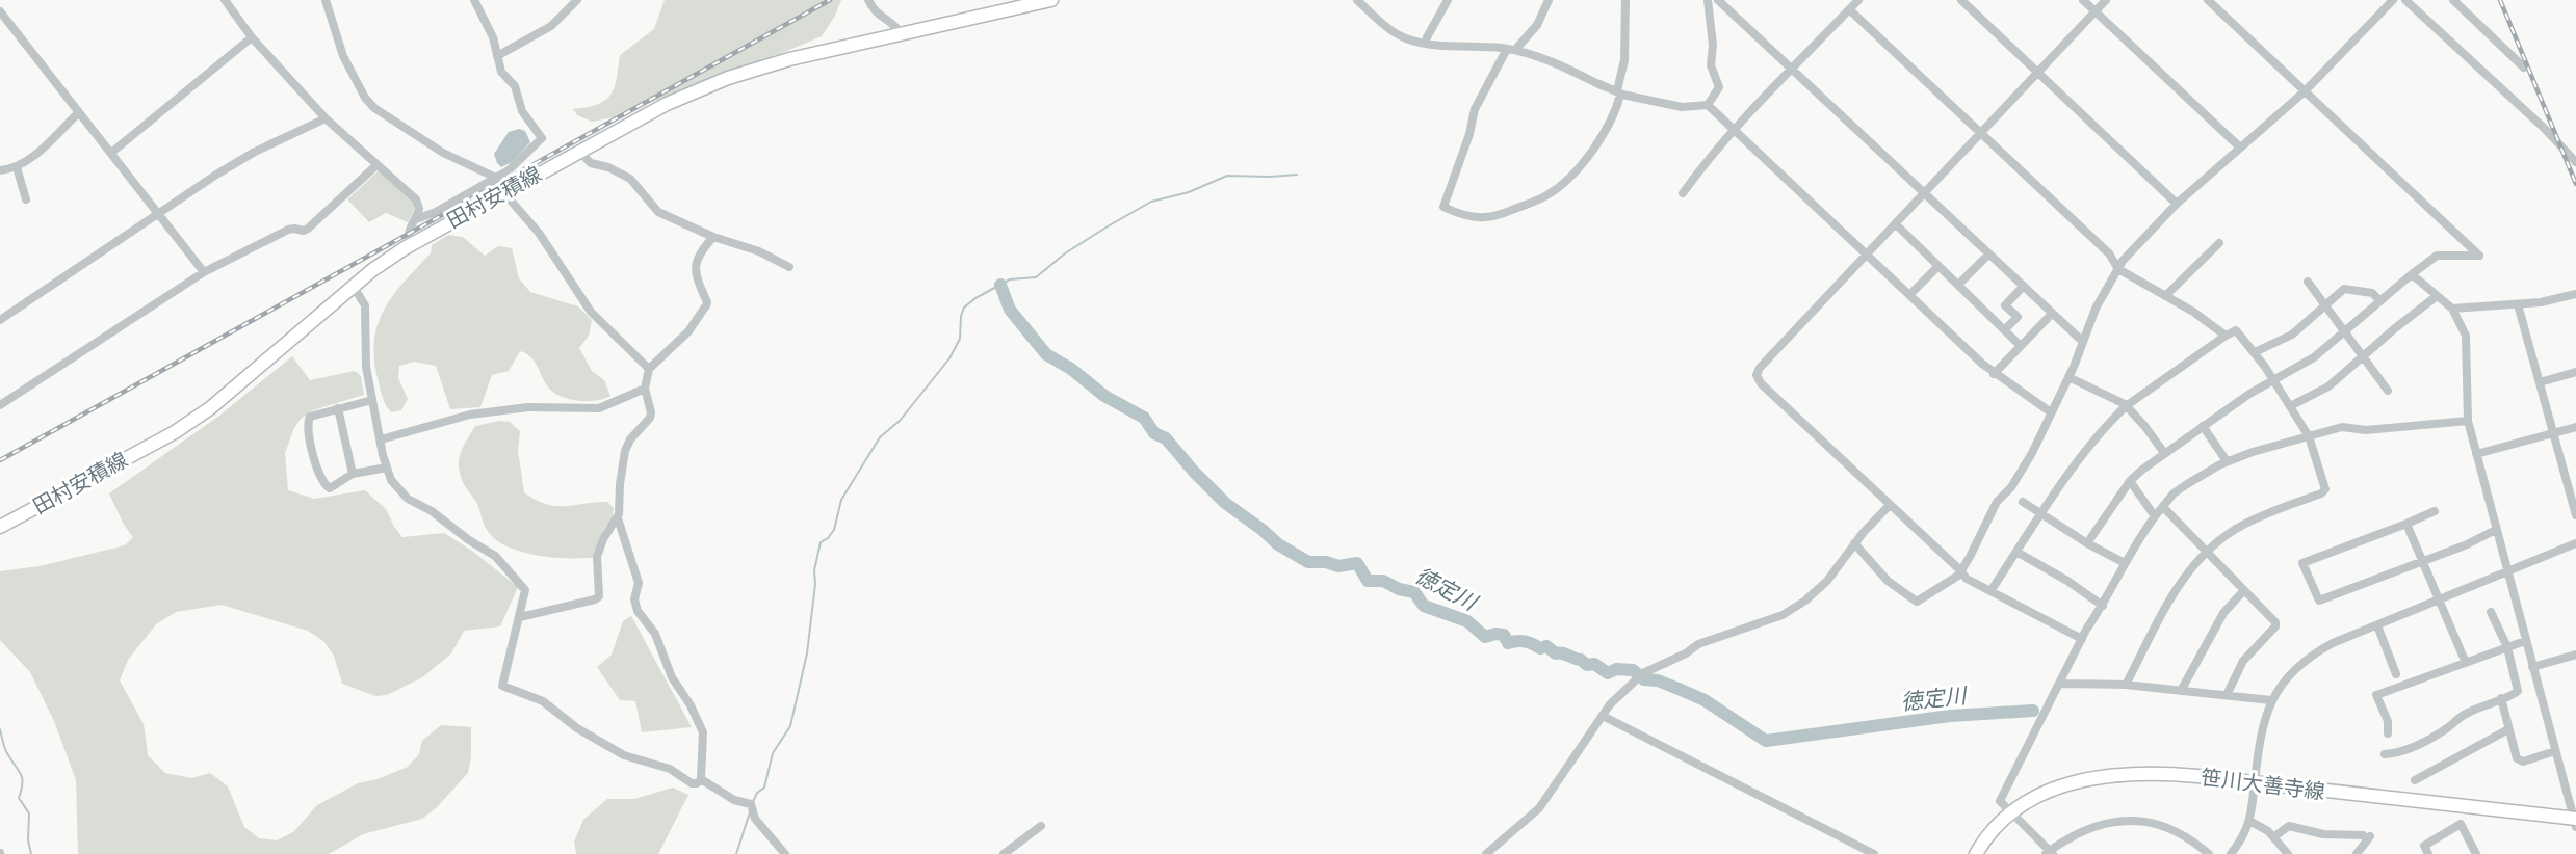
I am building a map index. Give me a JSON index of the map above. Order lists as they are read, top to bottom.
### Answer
{
  "streets": {
    "main road": ["田村安積線", "笹川大善寺線"]
  },
  "water": ["徳定川"]
}
